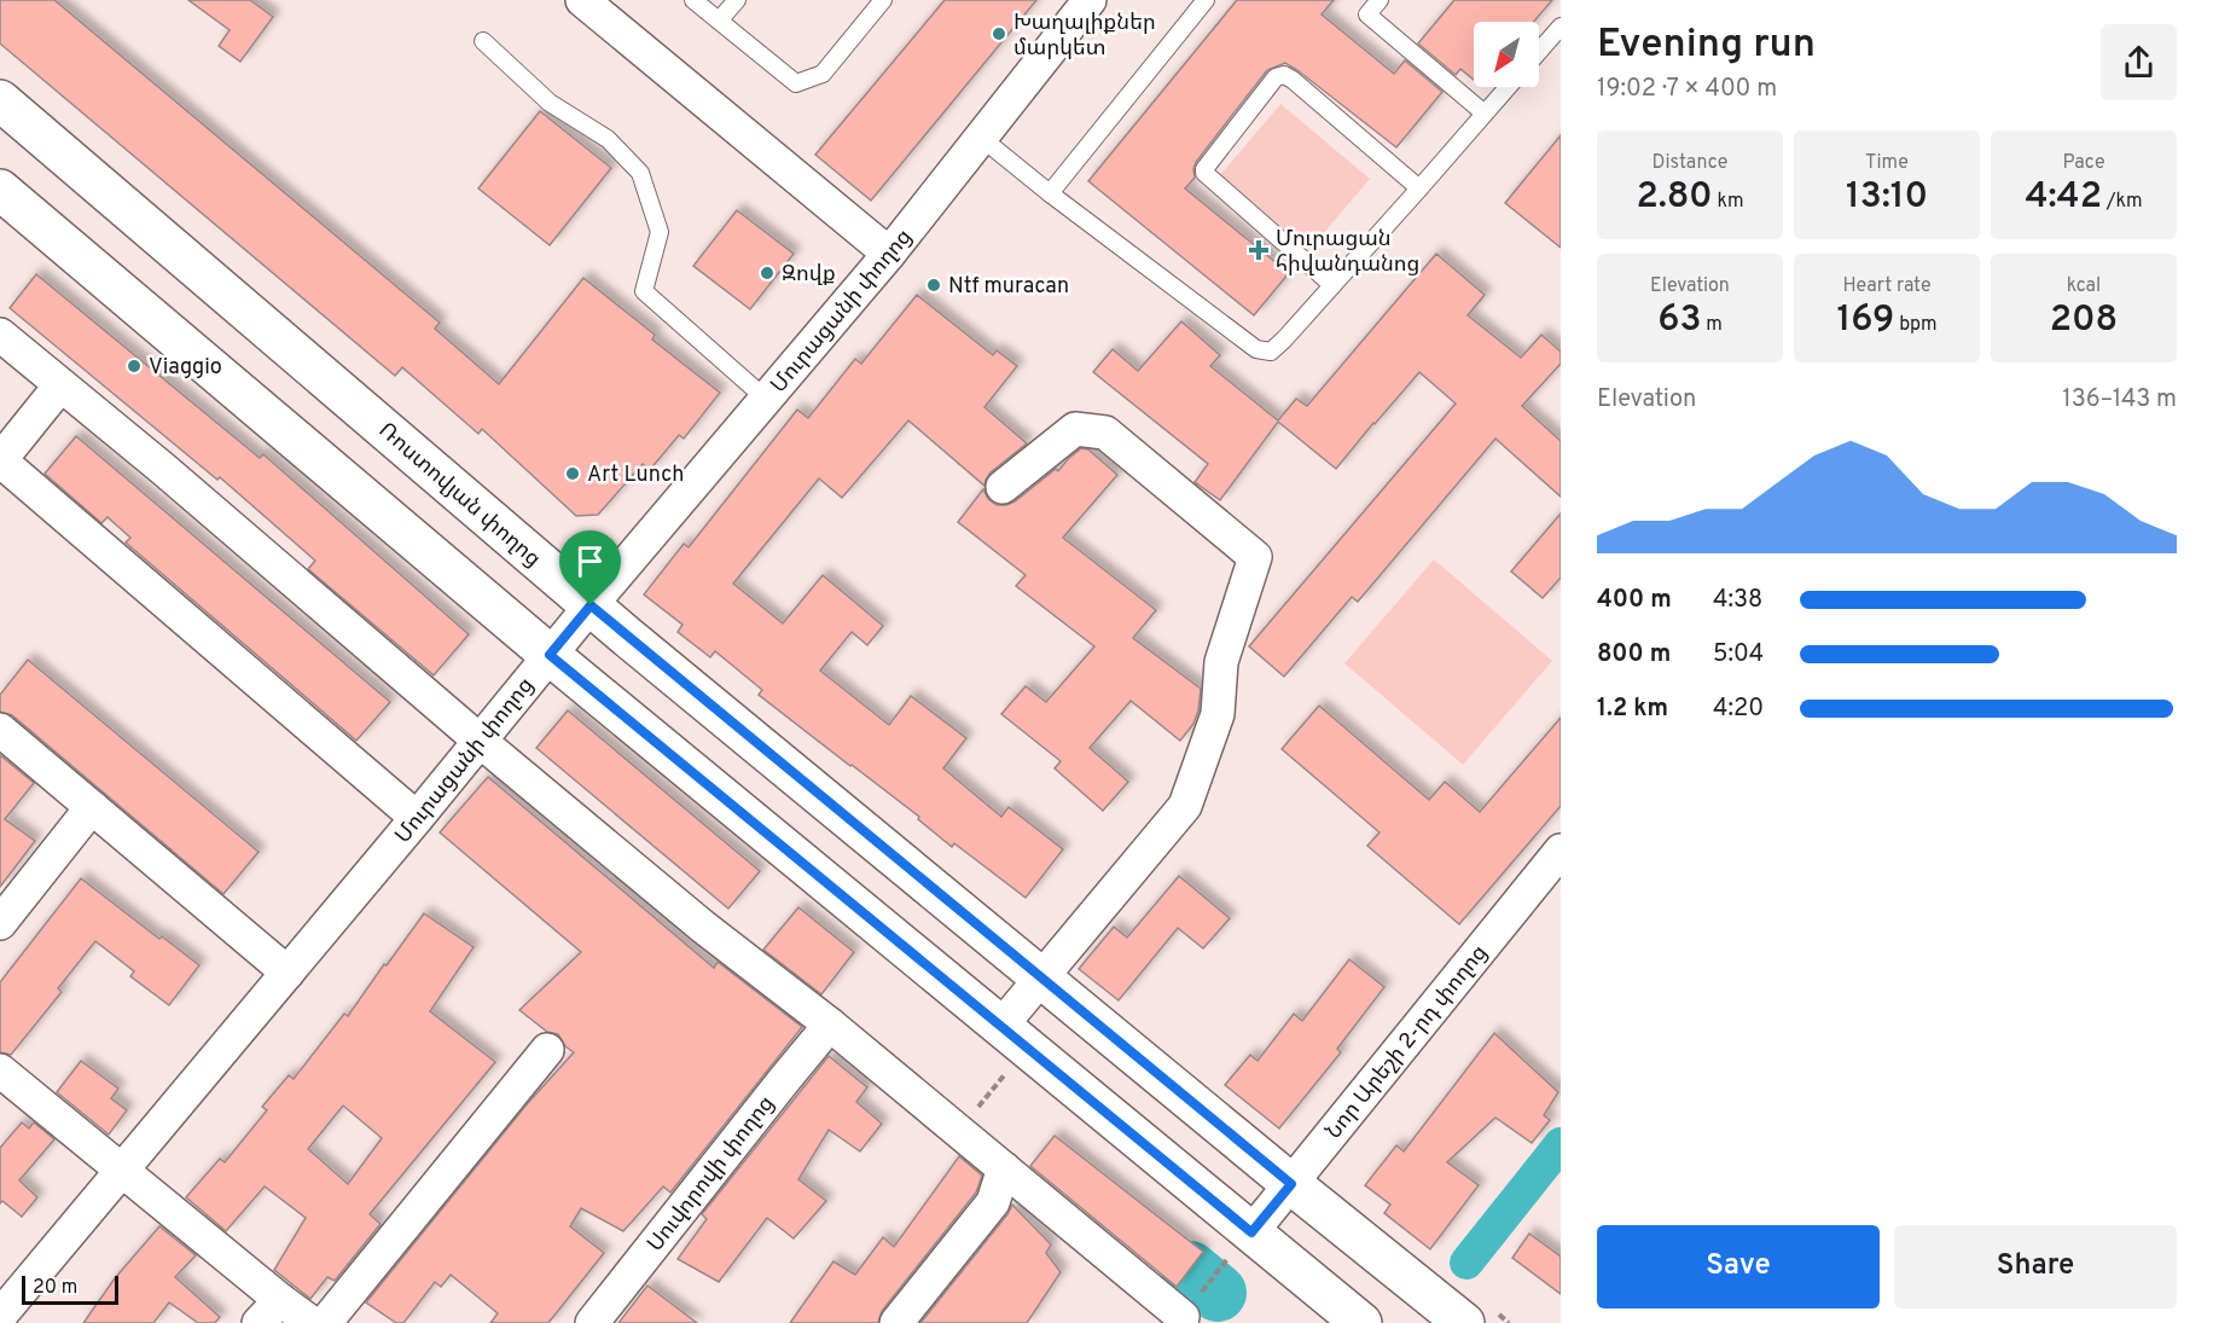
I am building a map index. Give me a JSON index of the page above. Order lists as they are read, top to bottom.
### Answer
{
  "streets": {
    "main road": ["Ռոստովյան փողոց"],
    "street": ["Մուրացանի փողոց", "Նոր Արեշի 2-րդ փողոց", "Սուվորովի փողոց"]
  },
  "crossings": [
    ["Մուրացանի փողոց", "Ռոստովյան փողոց"],
    ["Ռոստովյան փողոց", "Նոր Արեշի 2-րդ փողոց"]
  ],
  "places": {
    "other": [
      "Խաղալիքներ մարկետ",
      "Զովք",
      "Ntf muracan",
      "Viaggio",
      "Art Lunch"
    ],
    "health": ["Մուրացան հիվանդանոց"]
  },
  "scale_bar": "20 m",
  "north": "bottom left",
  "page": {
    "heading": ["Evening run", "19:02 · 7 × 400 m"],
    "stats": [
      ["Distance", "2.80 km"],
      ["Time", "13:10"],
      ["Pace", "4:42 /km"],
      ["Elevation", "63 m"],
      ["Heart rate", "169 bpm"],
      ["kcal", "208"]
    ],
    "chart": ["Elevation", "136–143 m"],
    "list": [
      {
        "name": "400 m",
        "note": "4:38"
      },
      {
        "name": "800 m",
        "note": "5:04"
      },
      {
        "name": "1.2 km",
        "note": "4:20"
      }
    ],
    "buttons": ["Save", "Share"],
    "scale": "20 m"
  }
}
